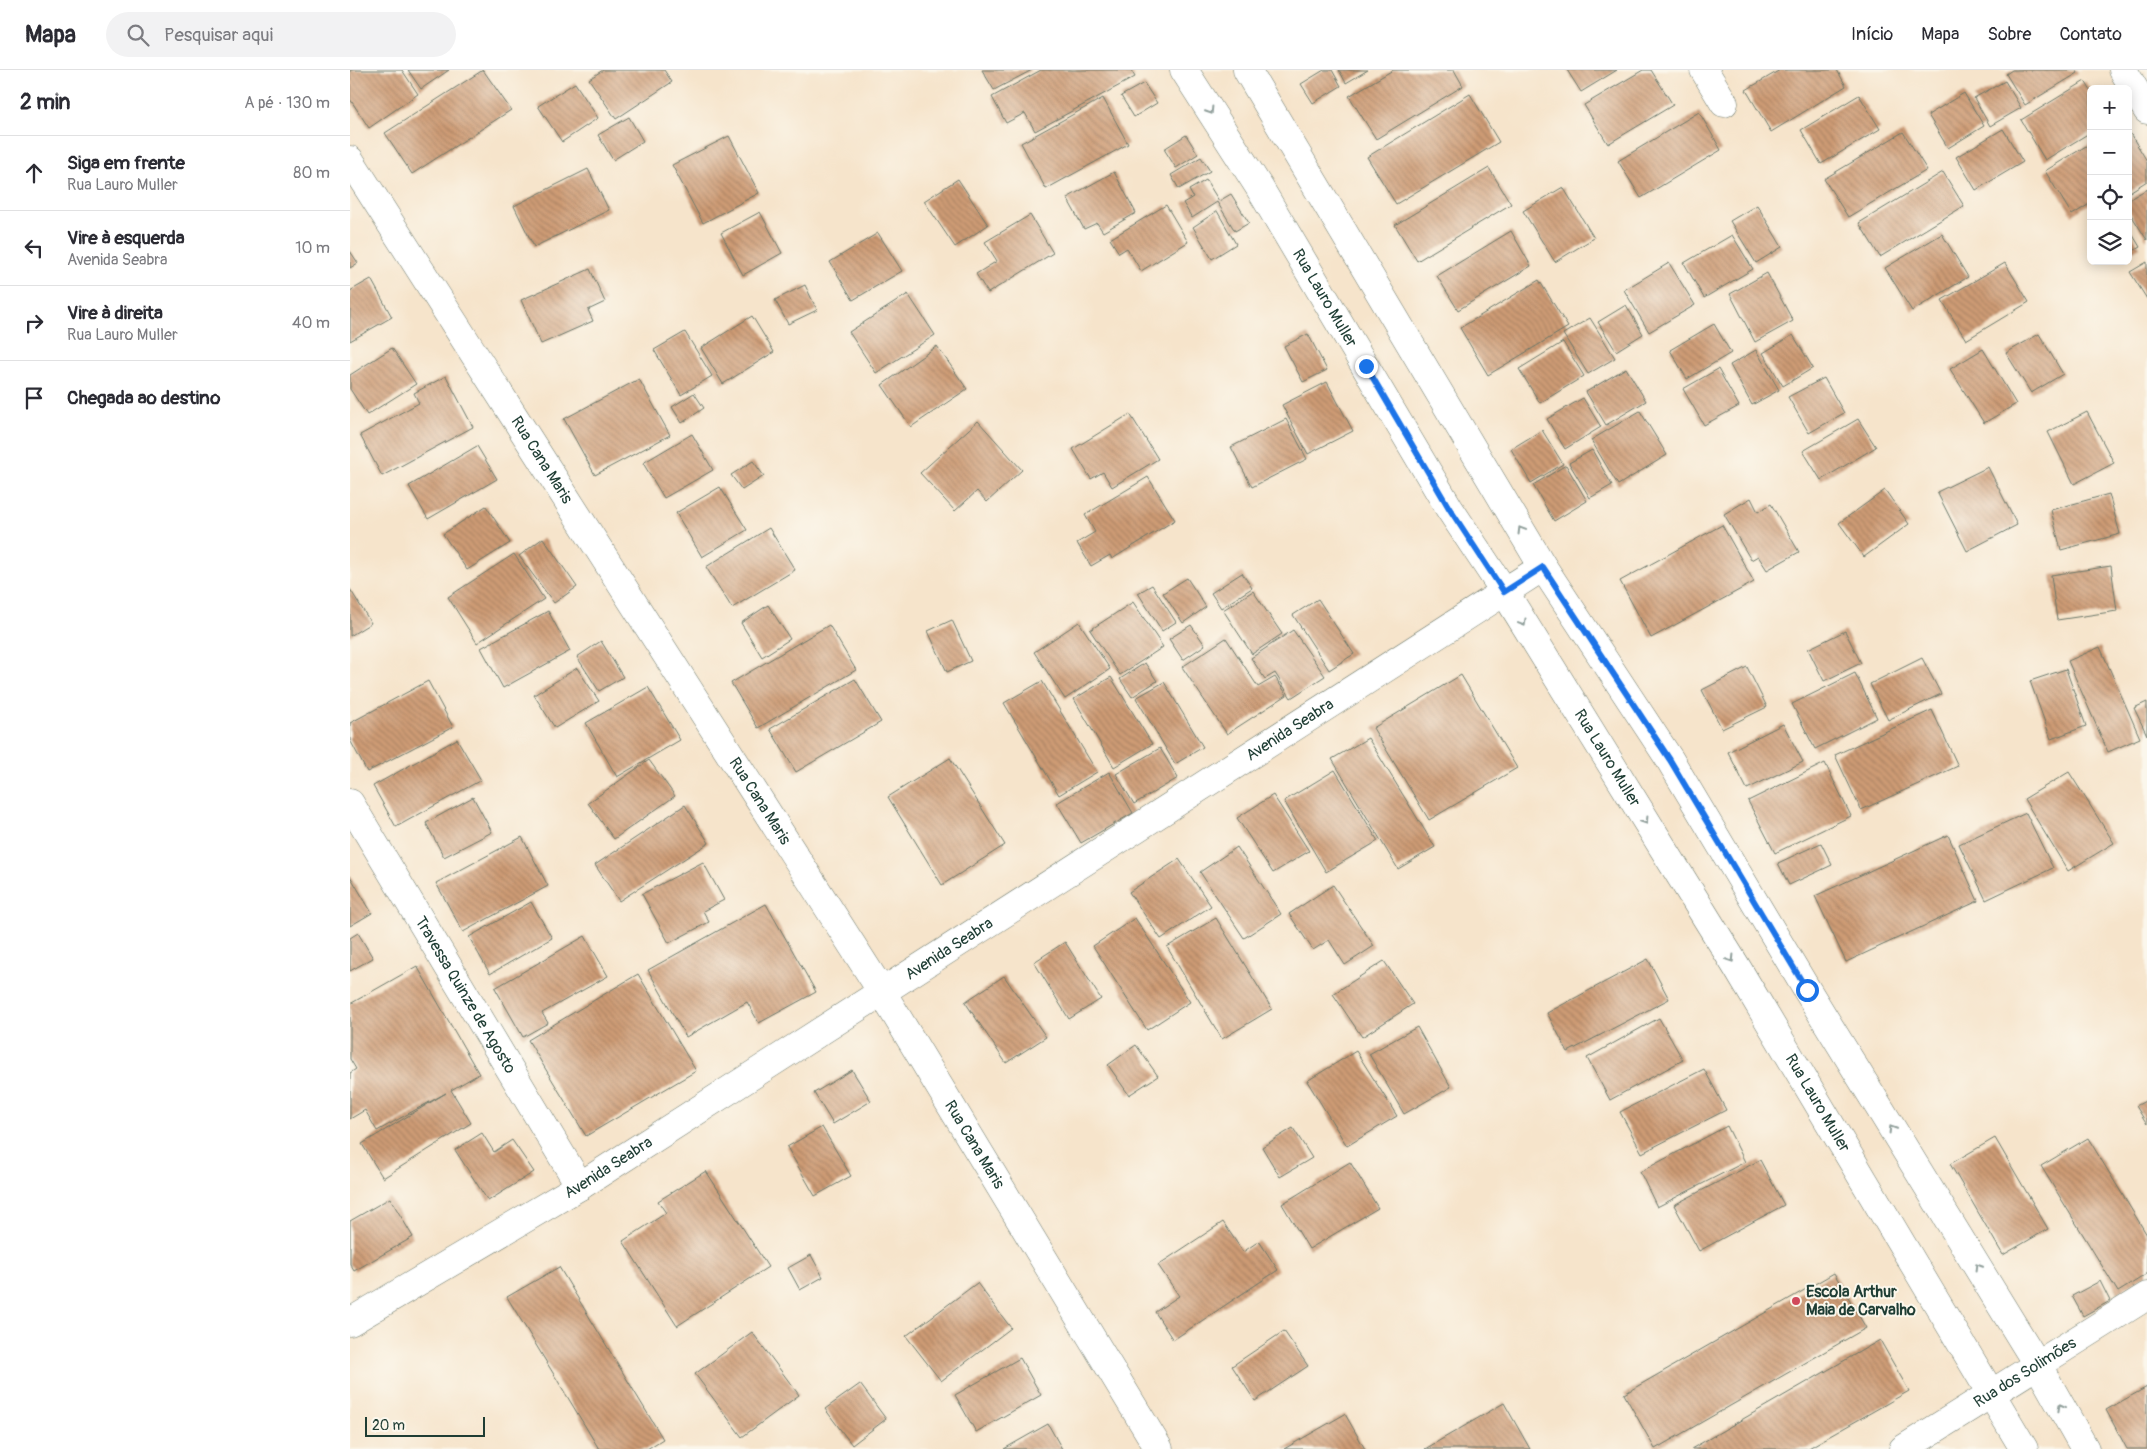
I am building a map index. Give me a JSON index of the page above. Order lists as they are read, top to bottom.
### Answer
{
  "streets": {
    "street": [
      "Rua Lauro Muller",
      "Rua Cana Maris",
      "Avenida Seabra",
      "Travessa Quinze de Agosto",
      "Rua dos Solimões"
    ]
  },
  "crossings": [
    ["Rua Lauro Muller", "Avenida Seabra"],
    ["Rua Lauro Muller", "Rua dos Solimões"],
    ["Rua Cana Maris", "Avenida Seabra"],
    ["Avenida Seabra", "Travessa Quinze de Agosto"]
  ],
  "places": ["Escola Arthur Maia de Carvalho"],
  "scale_bar": "20 m",
  "page": {
    "header": "Mapa",
    "search": "Pesquisar aqui",
    "nav": [
      "Início",
      "Mapa",
      "Sobre",
      "Contato"
    ],
    "heading": ["2 min", "A pé · 130 m"],
    "map_buttons": ["+", "−"],
    "list": [
      ["Siga em frente", "Rua Lauro Muller", "80 m"],
      ["Vire à esquerda", "Avenida Seabra", "10 m"],
      ["Vire à direita", "Rua Lauro Muller", "40 m"],
      "Chegada ao destino"
    ],
    "scale": "20 m"
  }
}
